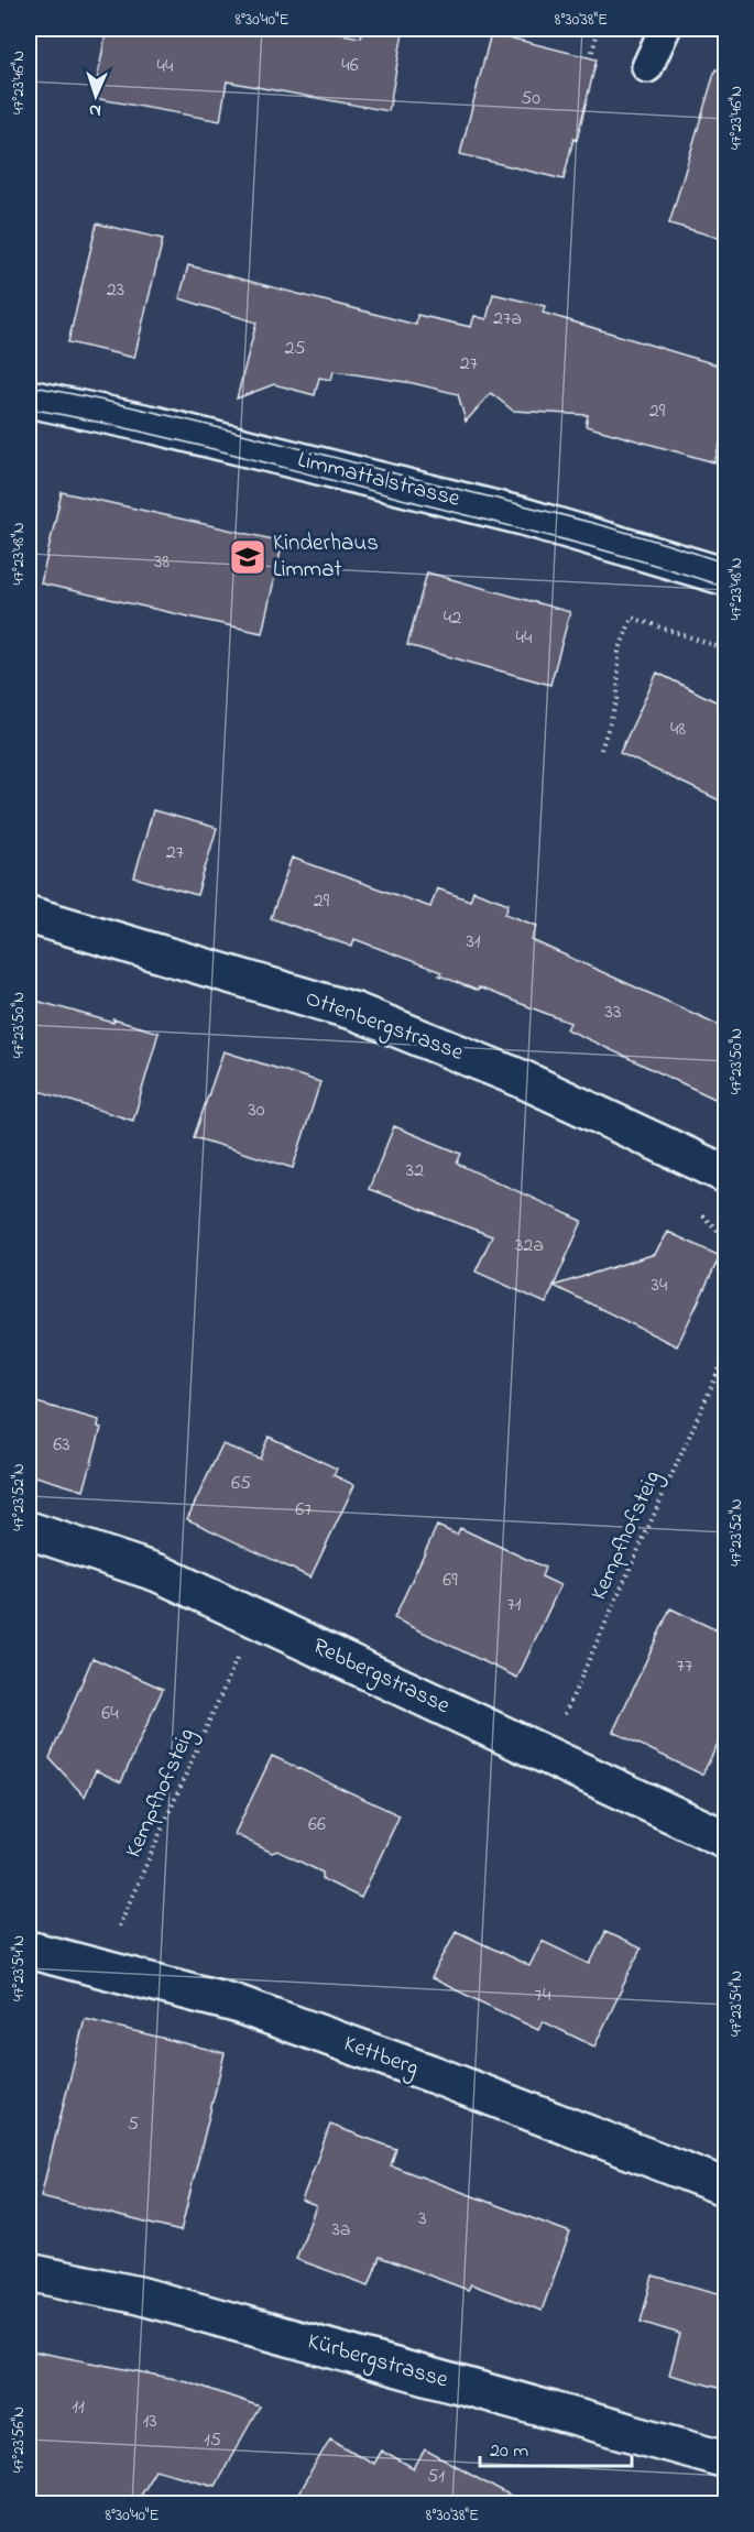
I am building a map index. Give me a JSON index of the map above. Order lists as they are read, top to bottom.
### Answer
{
  "streets": {
    "street": [
      "Limmattalstrasse",
      "Ottenbergstrasse",
      "Rebbergstrasse",
      "Kettberg",
      "Kürbergstrasse"
    ],
    "path": ["Kempfhofsteig"]
  },
  "places": {
    "school or university": ["Kinderhaus Limmat"]
  },
  "house_numbers": [
    "46",
    "44",
    "50",
    "23",
    "27a",
    "25",
    "27",
    "29",
    "38",
    "42",
    "44",
    "48",
    "27",
    "29",
    "31",
    "33",
    "30",
    "32",
    "32a",
    "34",
    "63",
    "65",
    "67",
    "69",
    "71",
    "77",
    "64",
    "66",
    "74",
    "5",
    "3",
    "3a",
    "11",
    "13",
    "15",
    "51"
  ],
  "scale_bar": "20 m",
  "north": "bottom",
  "coordinates": [
    "8°30'40\"E",
    "8°30'38\"E",
    "47°23'46\"N",
    "47°23'48\"N",
    "47°23'50\"N",
    "47°23'52\"N",
    "47°23'54\"N",
    "47°23'56\"N"
  ]
}
